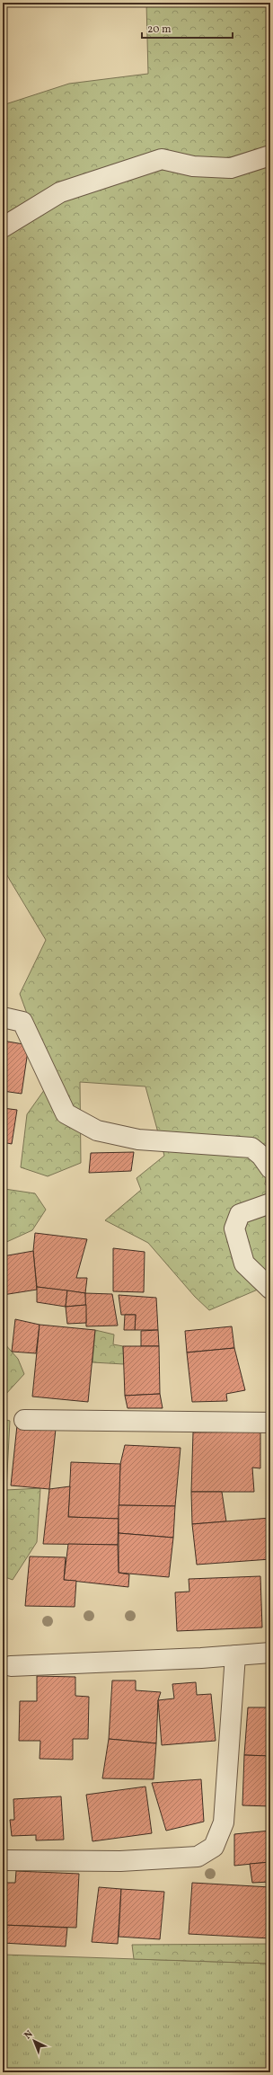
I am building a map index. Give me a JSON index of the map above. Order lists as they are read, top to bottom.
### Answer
{
  "scale_bar": "20 m",
  "north": "top left"
}
